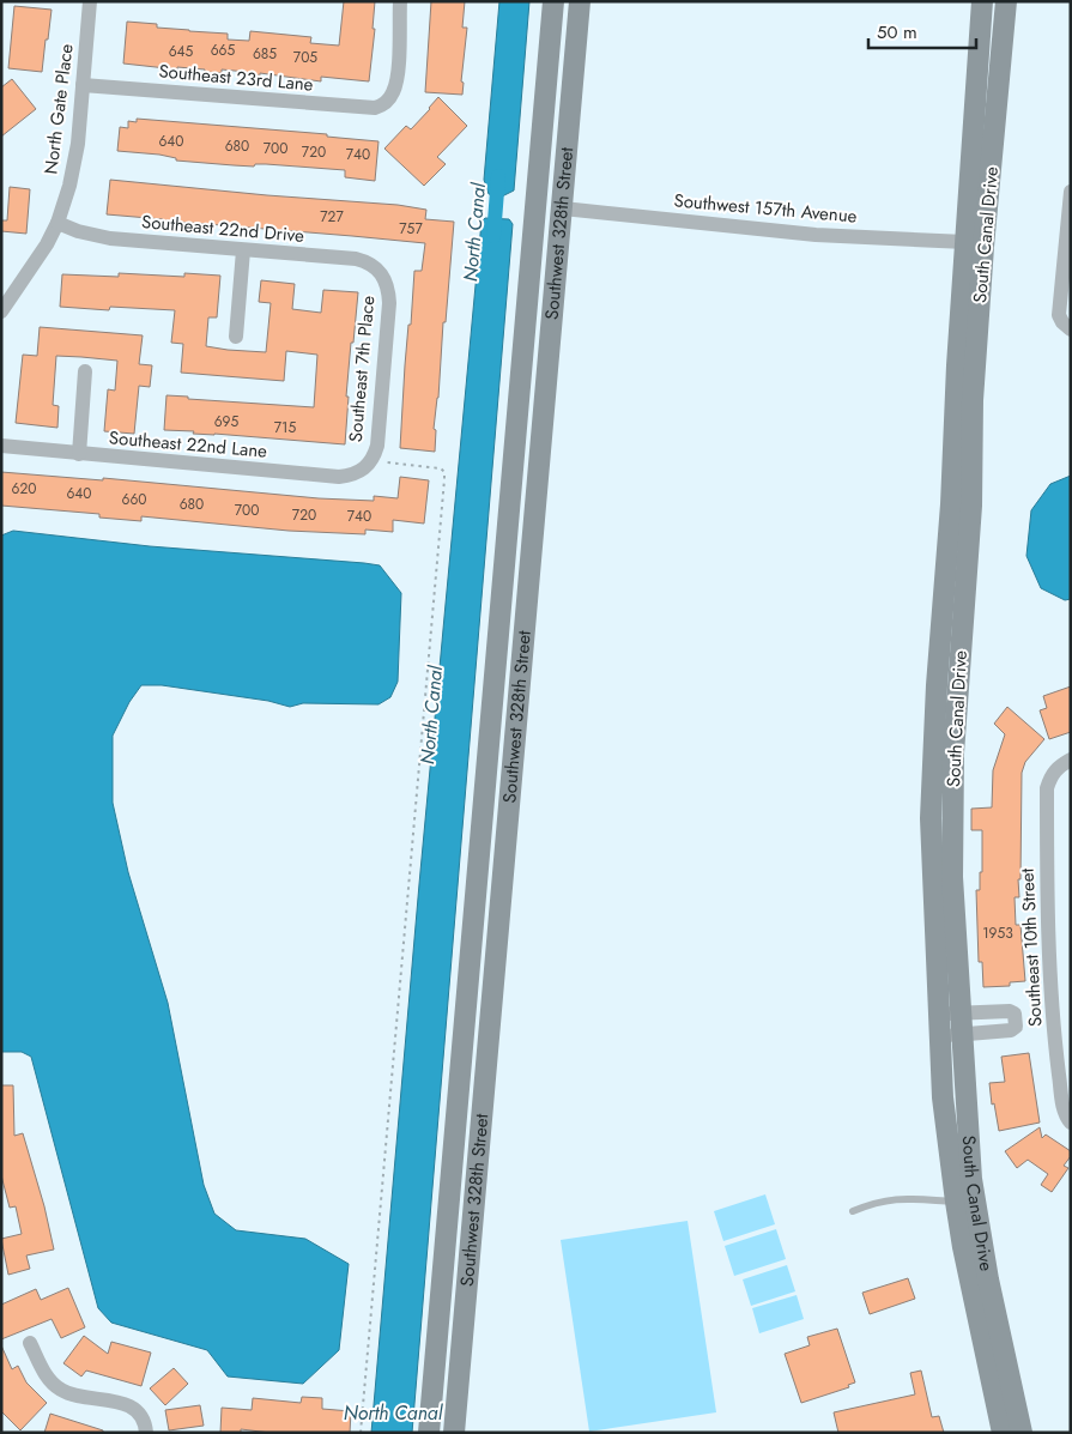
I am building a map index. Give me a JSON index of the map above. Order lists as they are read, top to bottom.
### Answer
{
  "streets": {
    "street": [
      "Southeast 23rd Lane",
      "North Gate Place",
      "Southwest 157th Avenue",
      "Southeast 22nd Drive",
      "Southwest 328th Street",
      "South Canal Drive",
      "Southeast 7th Place",
      "Southeast 22nd Lane",
      "Southeast 10th Street"
    ]
  },
  "crossings": [
    ["Southeast 23rd Lane", "North Gate Place"],
    ["North Gate Place", "Southeast 22nd Drive"],
    ["Southwest 157th Avenue", "Southwest 328th Street"],
    ["Southwest 157th Avenue", "South Canal Drive"],
    ["Southeast 22nd Drive", "Southeast 7th Place"],
    ["Southeast 7th Place", "Southeast 22nd Lane"]
  ],
  "water": ["North Canal"],
  "house_numbers": [
    "665",
    "645",
    "685",
    "705",
    "640",
    "680",
    "700",
    "720",
    "740",
    "727",
    "757",
    "695",
    "715",
    "620",
    "640",
    "660",
    "680",
    "700",
    "720",
    "740",
    "1953"
  ],
  "scale_bar": "50 m"
}
